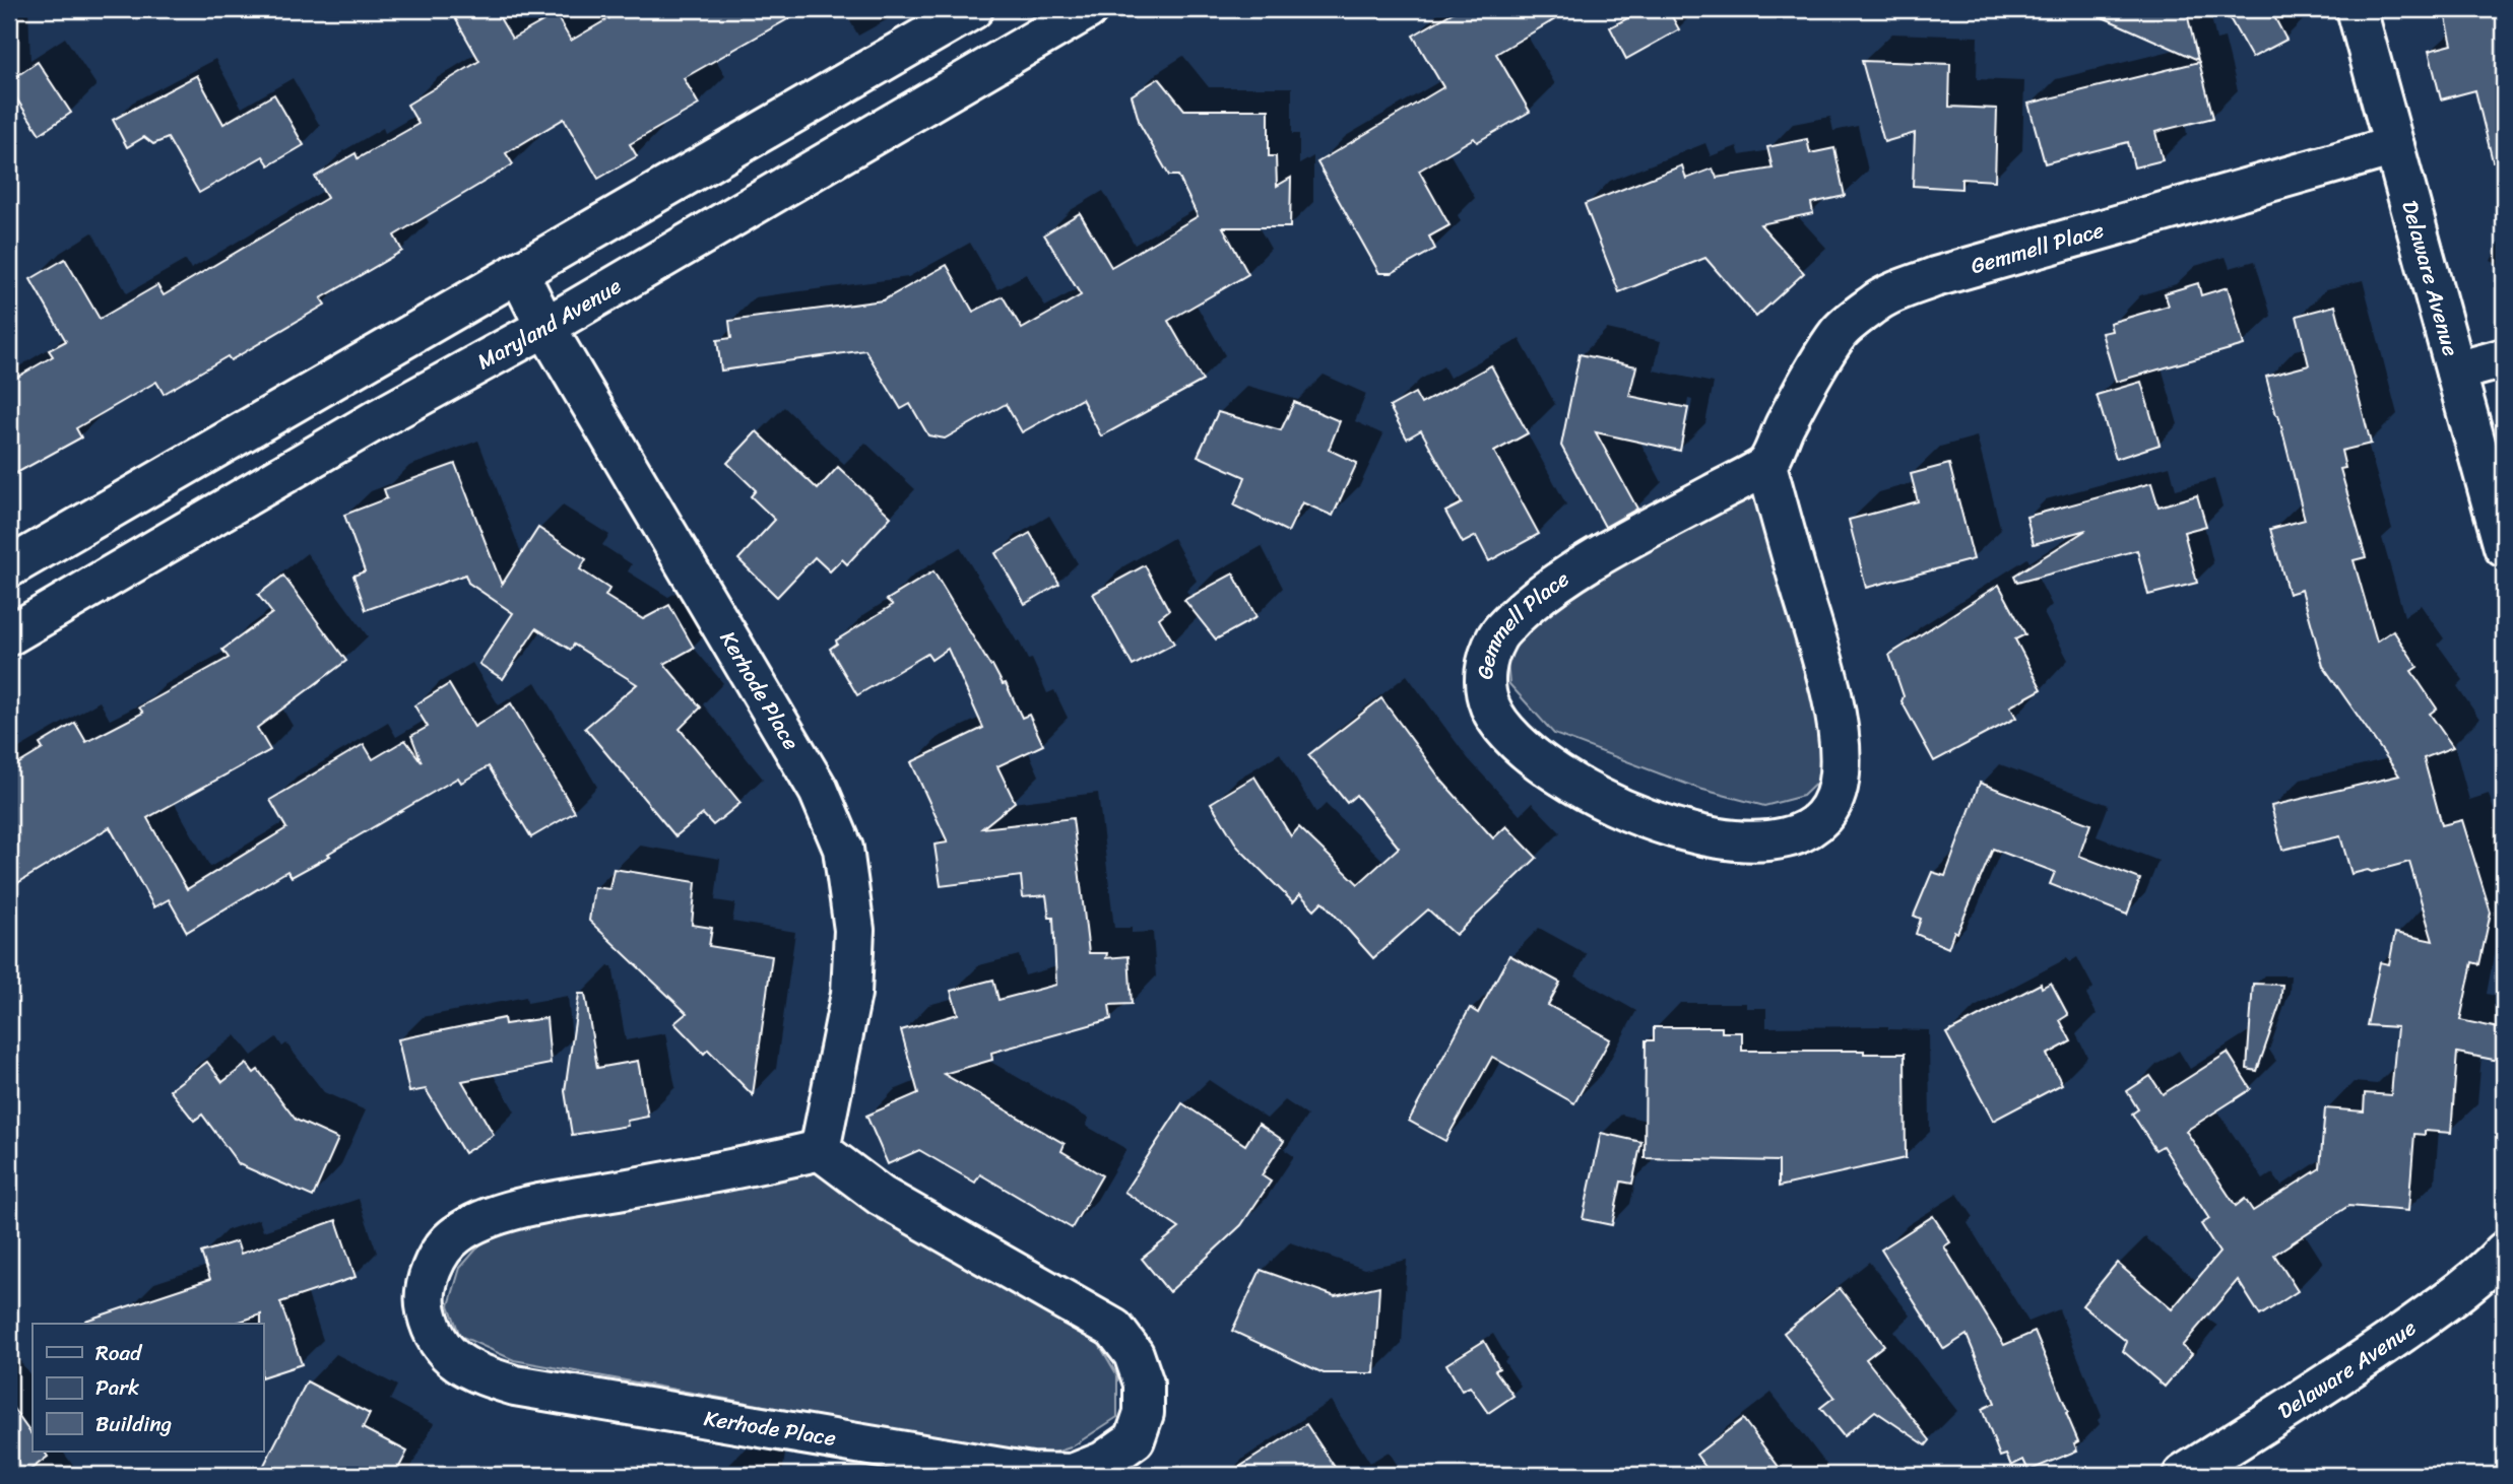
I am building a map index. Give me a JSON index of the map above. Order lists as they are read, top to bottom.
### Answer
{
  "streets": {
    "street": [
      "Gemmell Place",
      "Delaware Avenue",
      "Maryland Avenue",
      "Kerhode Place"
    ]
  },
  "crossings": [
    ["Gemmell Place", "Delaware Avenue"],
    ["Maryland Avenue", "Kerhode Place"]
  ],
  "legend": ["Road", "Park", "Building"]
}
